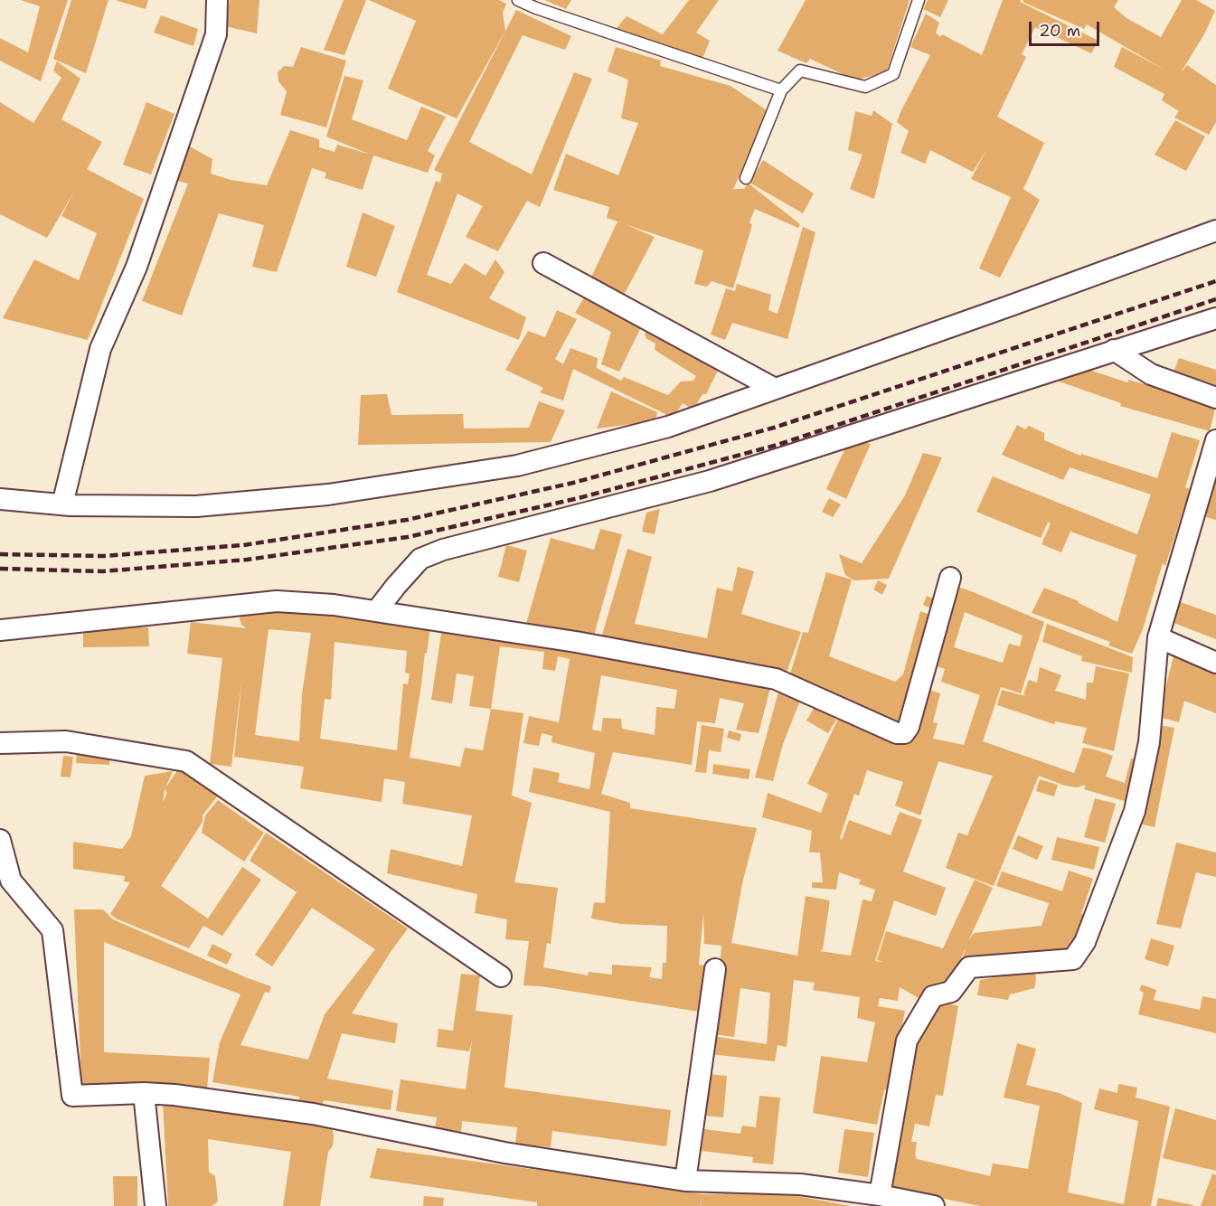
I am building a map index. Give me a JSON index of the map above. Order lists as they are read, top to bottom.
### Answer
{
  "scale_bar": "20 m"
}
